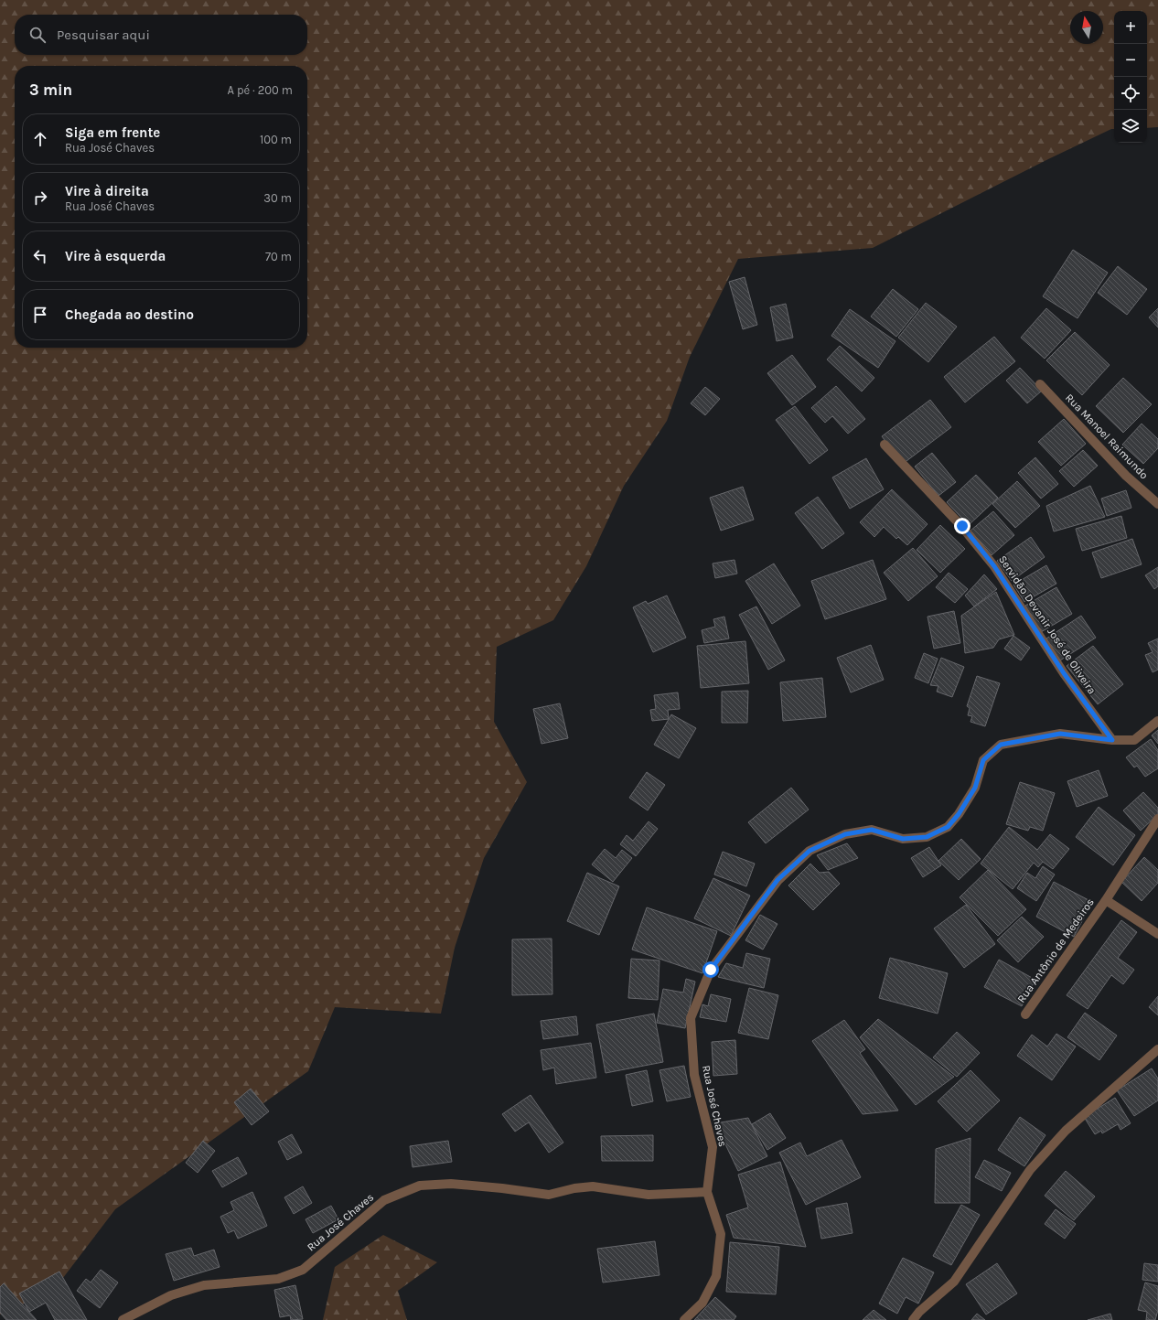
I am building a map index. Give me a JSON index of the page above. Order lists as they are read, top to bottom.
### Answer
{
  "streets": {
    "street": [
      "Rua Manoel Raimundo",
      "Servidão Devanir José de Oliveira",
      "Rua Antônio de Medeiros",
      "Rua José Chaves"
    ]
  },
  "crossings": [
    ["Servidão Devanir José de Oliveira", "Rua José Chaves"]
  ],
  "north": "top",
  "page": {
    "map_buttons": ["+", "−"],
    "search": "Pesquisar aqui",
    "heading": ["3 min", "A pé · 200 m"],
    "list": [
      ["Siga em frente", "Rua José Chaves", "100 m"],
      ["Vire à direita", "Rua José Chaves", "30 m"],
      ["Vire à esquerda", "70 m"],
      "Chegada ao destino"
    ]
  }
}
